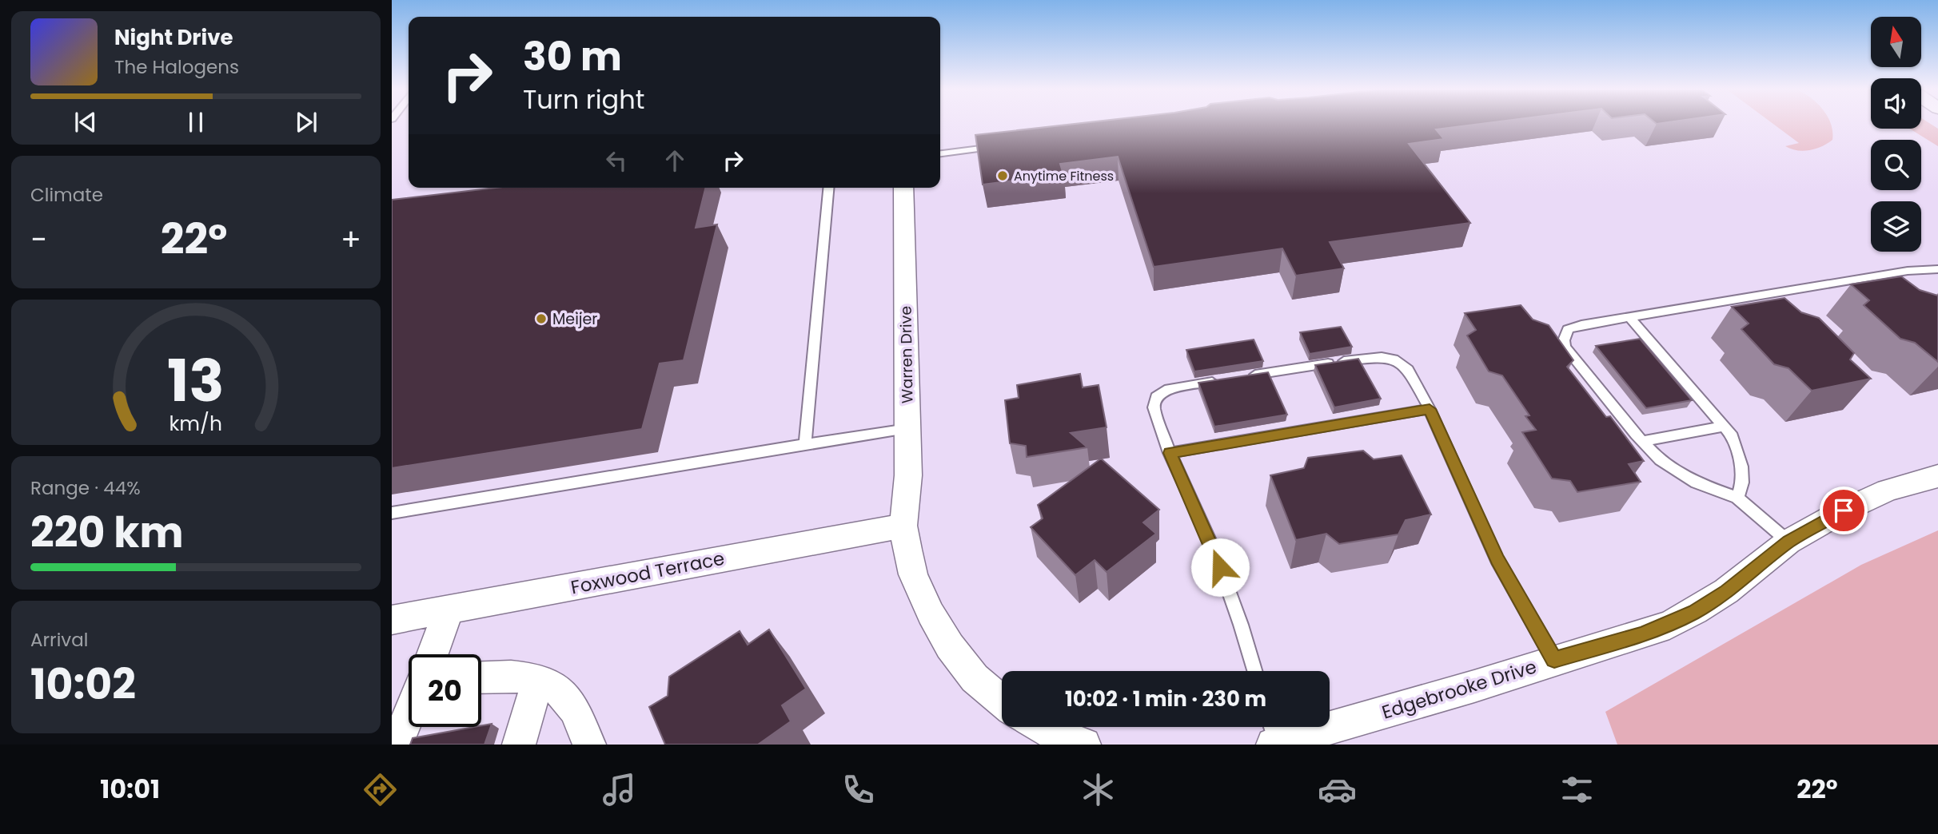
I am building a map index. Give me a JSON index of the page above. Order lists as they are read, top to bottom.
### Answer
{
  "streets": {
    "street": ["Warren Drive", "Foxwood Terrace", "Edgebrooke Drive"]
  },
  "crossings": [
    ["Warren Drive", "Foxwood Terrace"]
  ],
  "places": ["Anytime Fitness", "Meijer"],
  "north": "top",
  "page": {
    "turn": ["30 m", "Turn right"],
    "song": ["Night Drive", "The Halogens"],
    "tile": [
      "Climate",
      ["Range · 44%", "220 km"],
      ["Arrival", "10:02"]
    ],
    "heat": ["−", "22°", "+"],
    "limit": "20",
    "trip": "10:02 · 1 min · 230 m",
    "tabs": ["10:01", "22°"],
    "gauge": ["13", "km/h"]
  }
}
